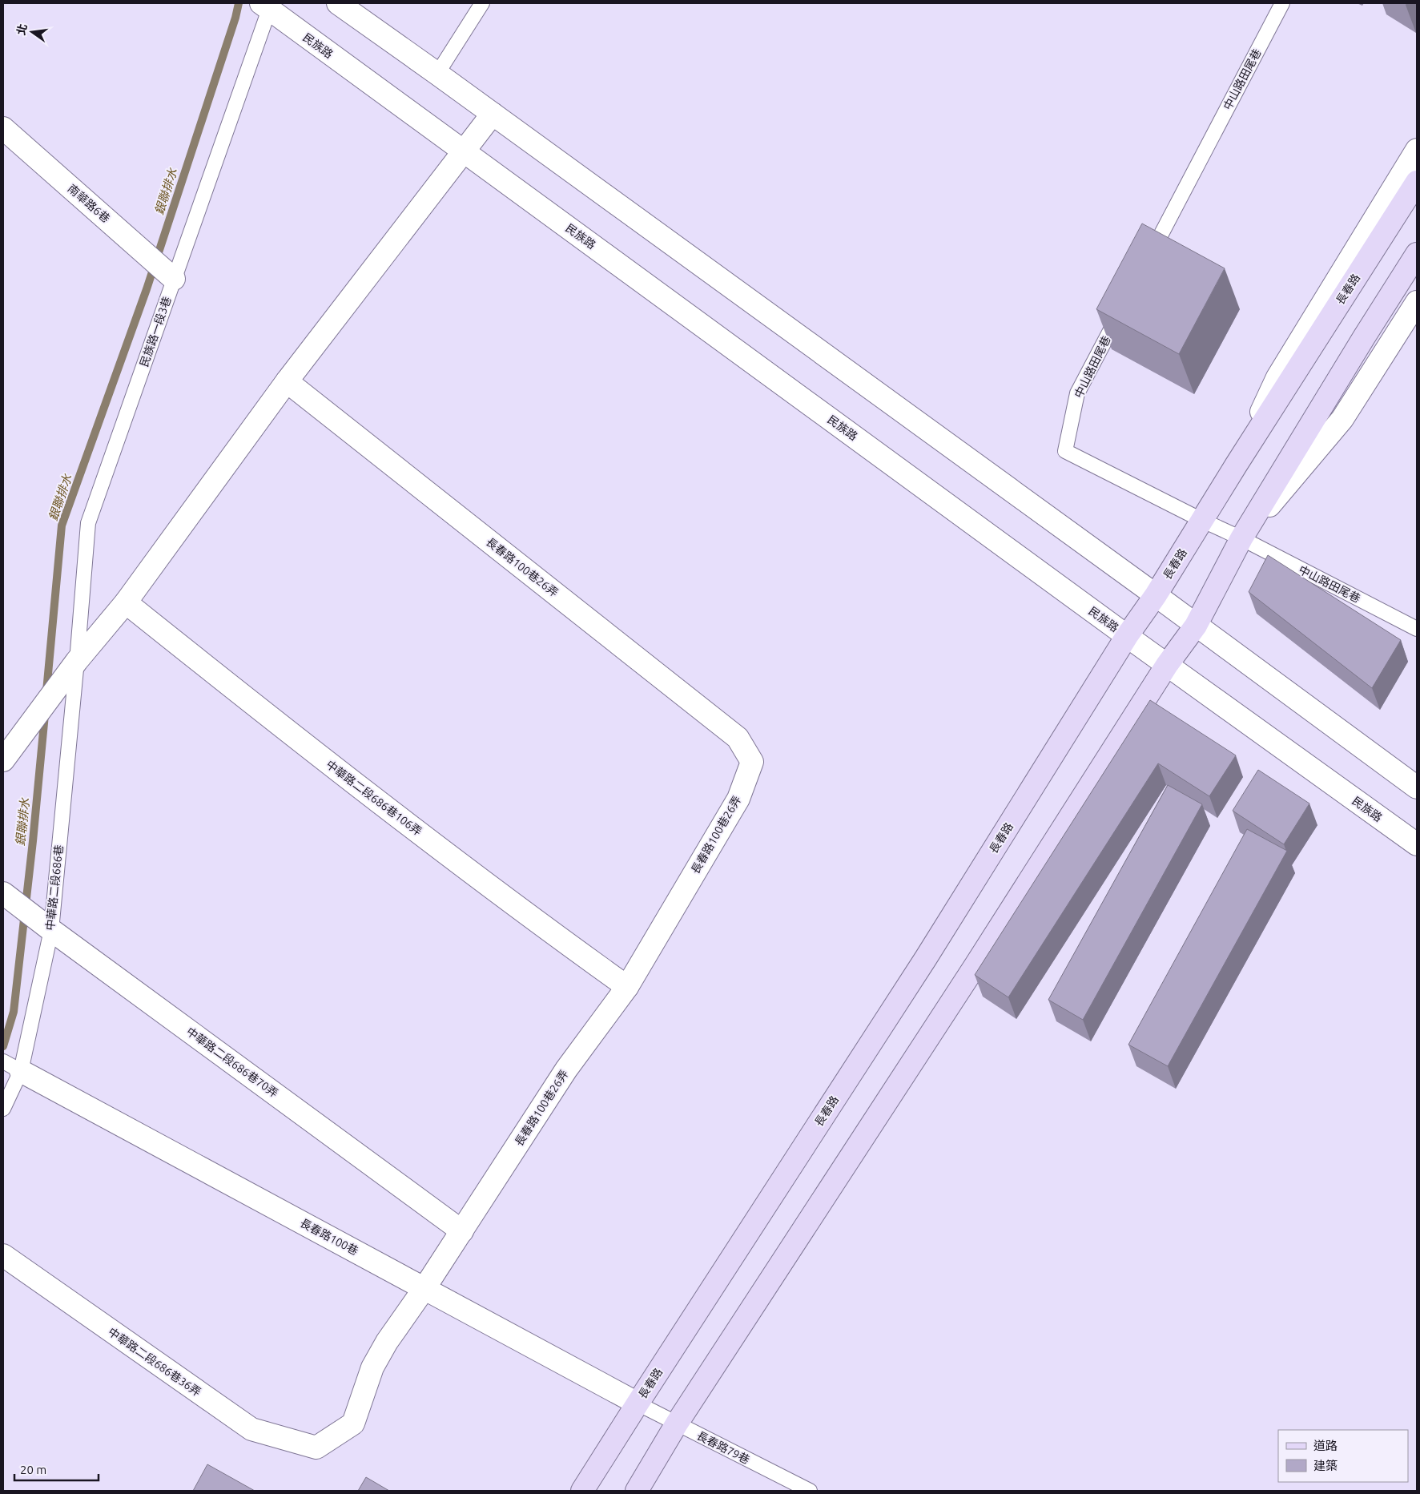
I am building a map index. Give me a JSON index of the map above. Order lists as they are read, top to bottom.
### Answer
{
  "streets": {
    "street": [
      "民族路",
      "南華路6巷",
      "長春路",
      "長春路100巷26弄",
      "中華路二段686巷106弄",
      "中華路二段686巷70弄",
      "長春路100巷",
      "中華路二段686巷36弄"
    ],
    "lane": [
      "中山路田尾巷",
      "民族路一段3巷",
      "中華路二段686巷",
      "長春路79巷"
    ]
  },
  "crossings": [
    ["民族路", "長春路"],
    ["民族路", "民族路一段3巷"],
    ["中山路田尾巷", "長春路"],
    ["南華路6巷", "民族路一段3巷"],
    ["長春路", "長春路100巷"],
    ["長春路", "長春路79巷"],
    ["民族路一段3巷", "中華路二段686巷"],
    ["長春路100巷26弄", "中華路二段686巷106弄"],
    ["長春路100巷26弄", "中華路二段686巷70弄"],
    ["長春路100巷26弄", "長春路100巷"],
    ["長春路100巷26弄", "中華路二段686巷36弄"],
    ["中華路二段686巷", "中華路二段686巷70弄"],
    ["中華路二段686巷", "長春路100巷"],
    ["長春路100巷", "中華路二段686巷36弄"],
    ["長春路100巷", "長春路79巷"]
  ],
  "water": ["銀聯排水"],
  "legend": ["道路", "建築"],
  "scale_bar": "20 m",
  "north": "left"
}
